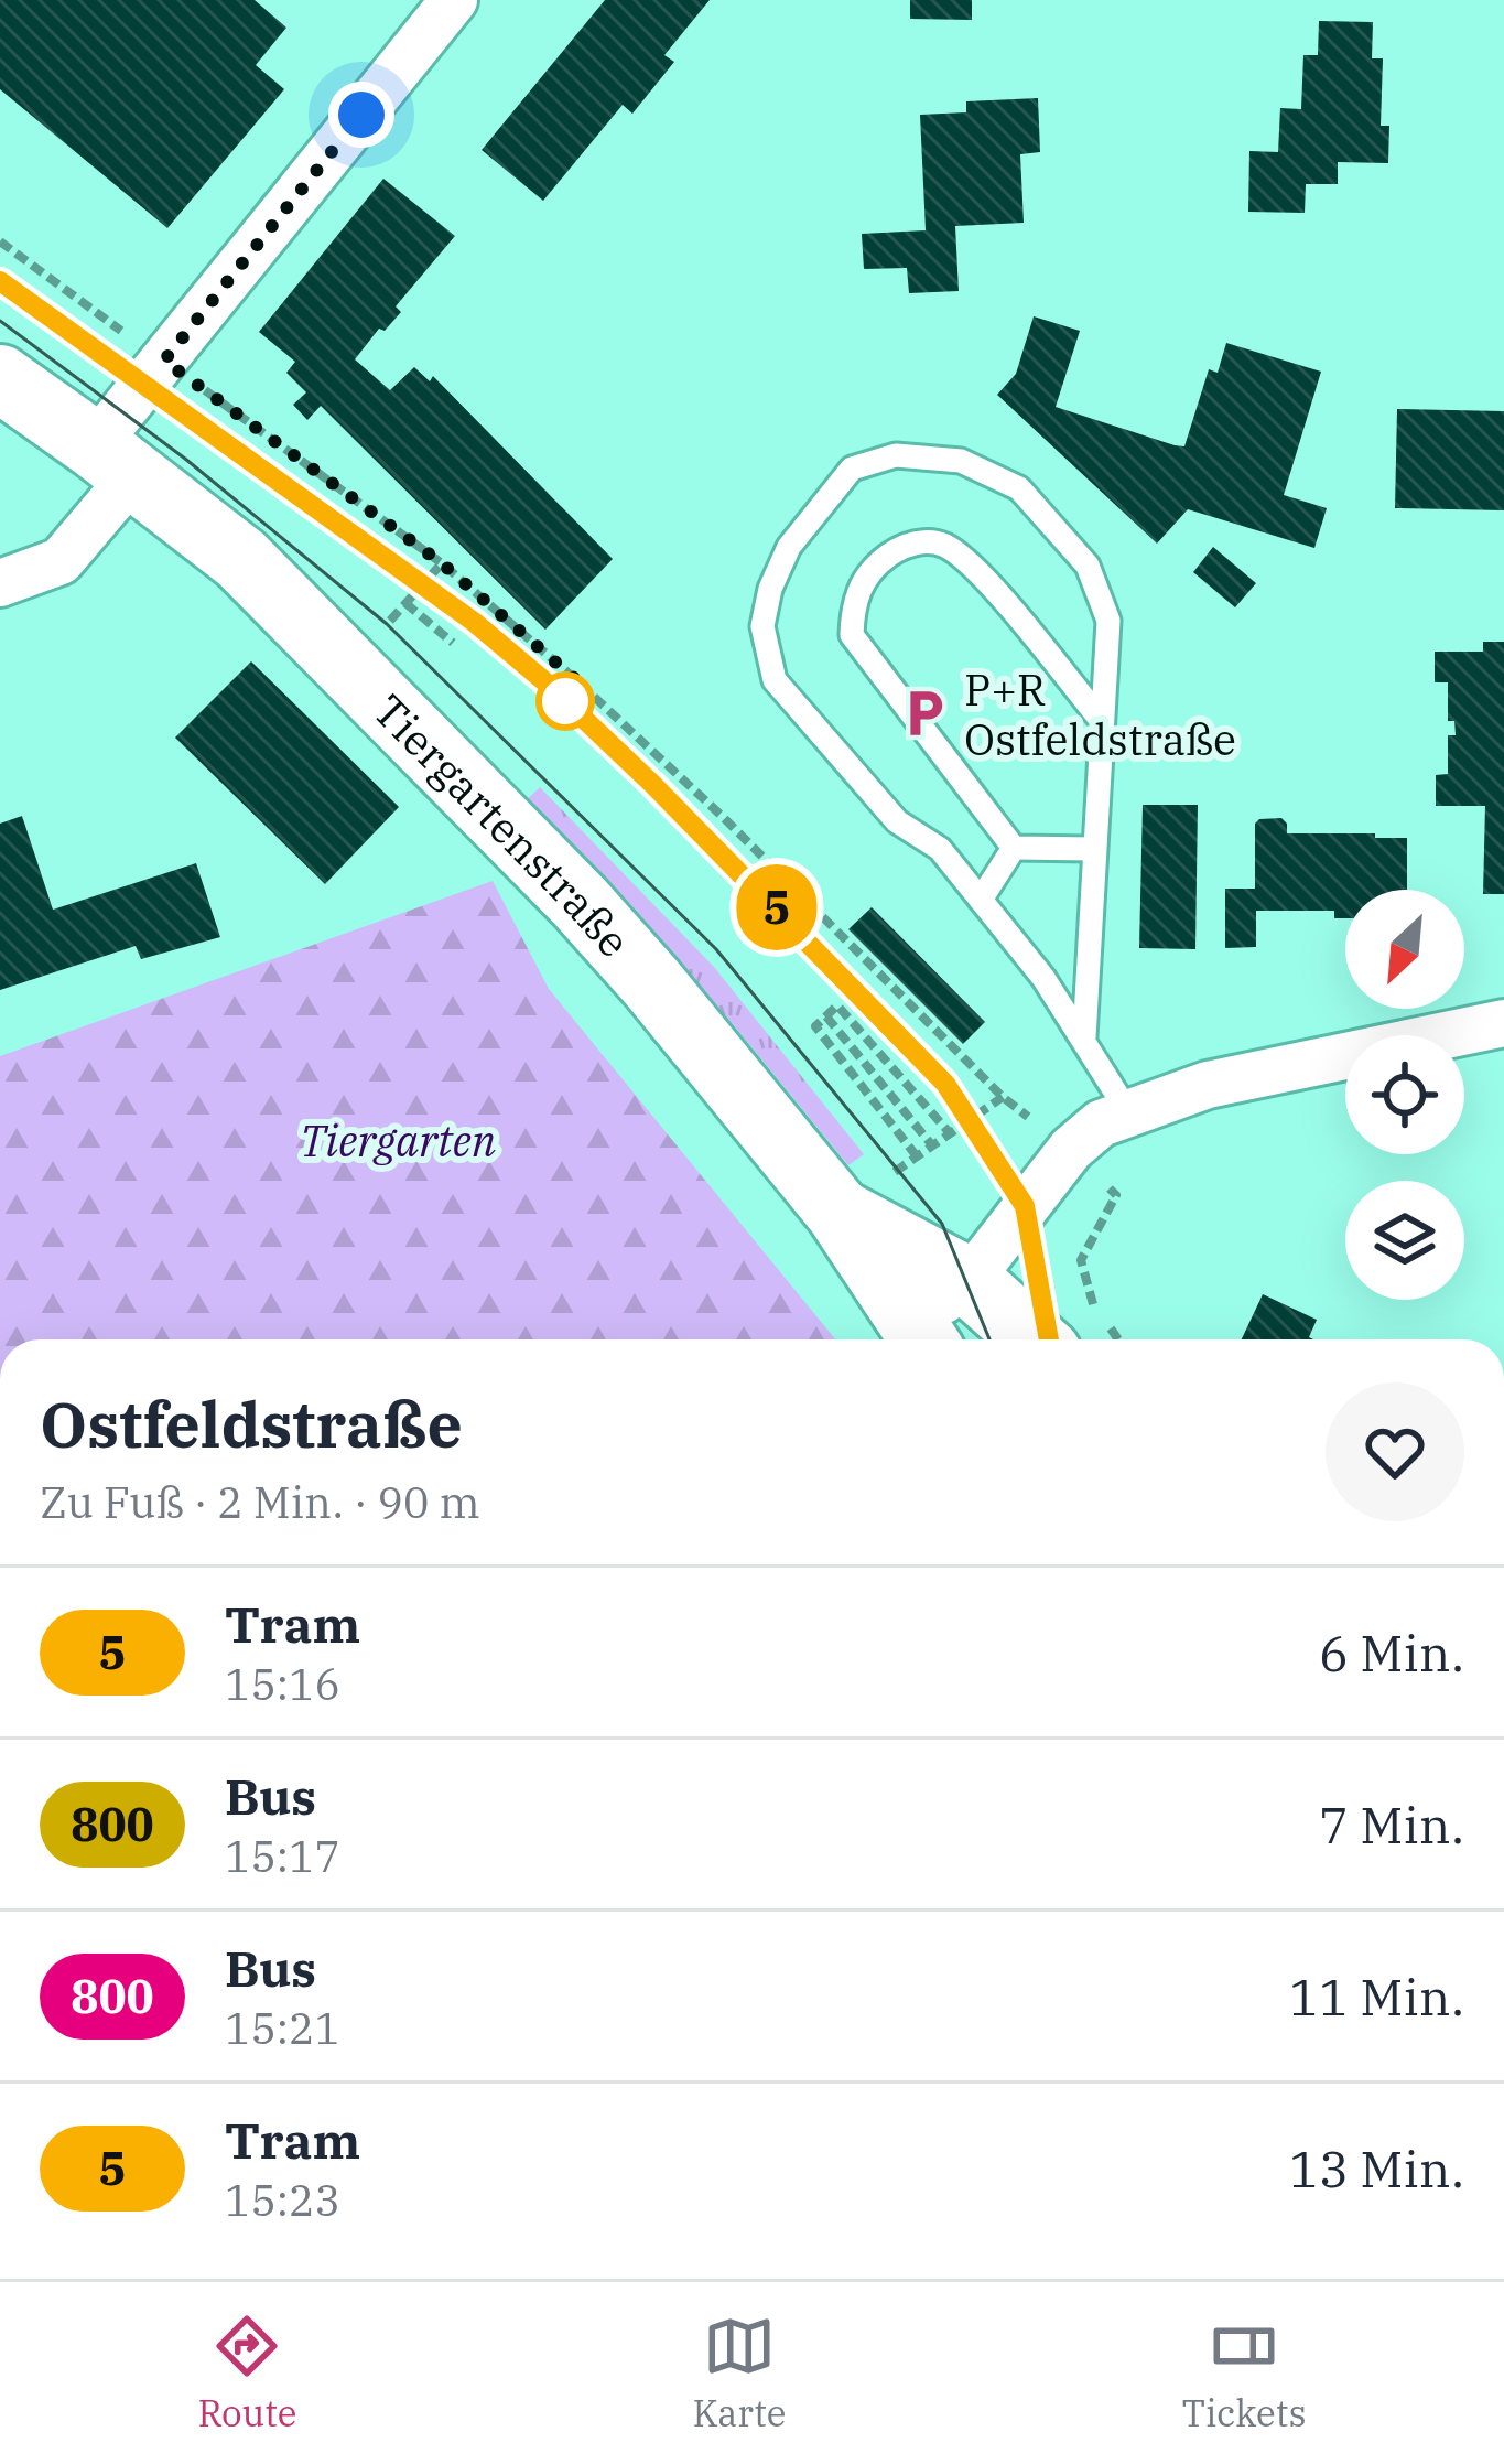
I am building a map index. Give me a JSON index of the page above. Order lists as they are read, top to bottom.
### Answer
{
  "streets": {
    "main road": ["Tiergartenstraße"]
  },
  "parks": ["Tiergarten"],
  "places": {
    "parking": ["P+R Ostfeldstraße"]
  },
  "lines": ["tram line 5"],
  "north": "bottom left",
  "page": {
    "on_map": "5",
    "heading": ["Ostfeldstraße", "Zu Fuß · 2 Min. · 90 m"],
    "list": [
      {
        "mark": "5",
        "name": "Tram",
        "note": "15:16",
        "value": "6 Min."
      },
      {
        "mark": "800",
        "name": "Bus",
        "note": "15:17",
        "value": "7 Min."
      },
      {
        "mark": "800",
        "name": "Bus",
        "note": "15:21",
        "value": "11 Min."
      },
      {
        "mark": "5",
        "name": "Tram",
        "note": "15:23",
        "value": "13 Min."
      }
    ],
    "tabs": ["Route", "Karte", "Tickets"]
  }
}
